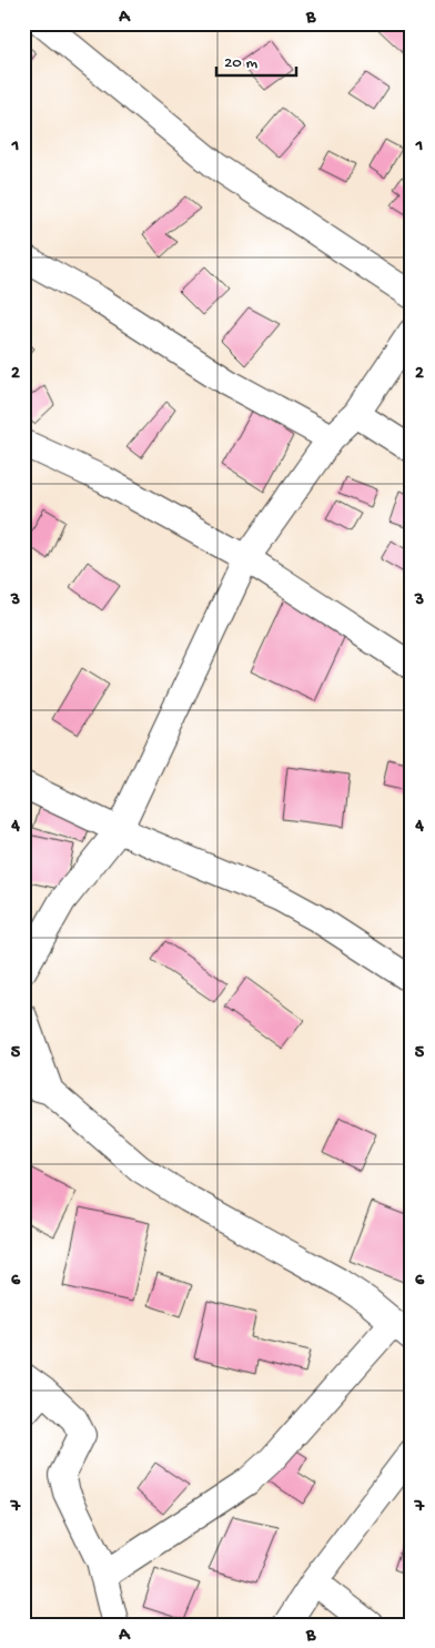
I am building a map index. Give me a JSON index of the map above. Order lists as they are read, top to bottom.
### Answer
{
  "scale_bar": "20 m",
  "grid": {
    "columns": ["A", "B"],
    "rows": [
      "1",
      "2",
      "3",
      "4",
      "5",
      "6",
      "7"
    ]
  }
}
